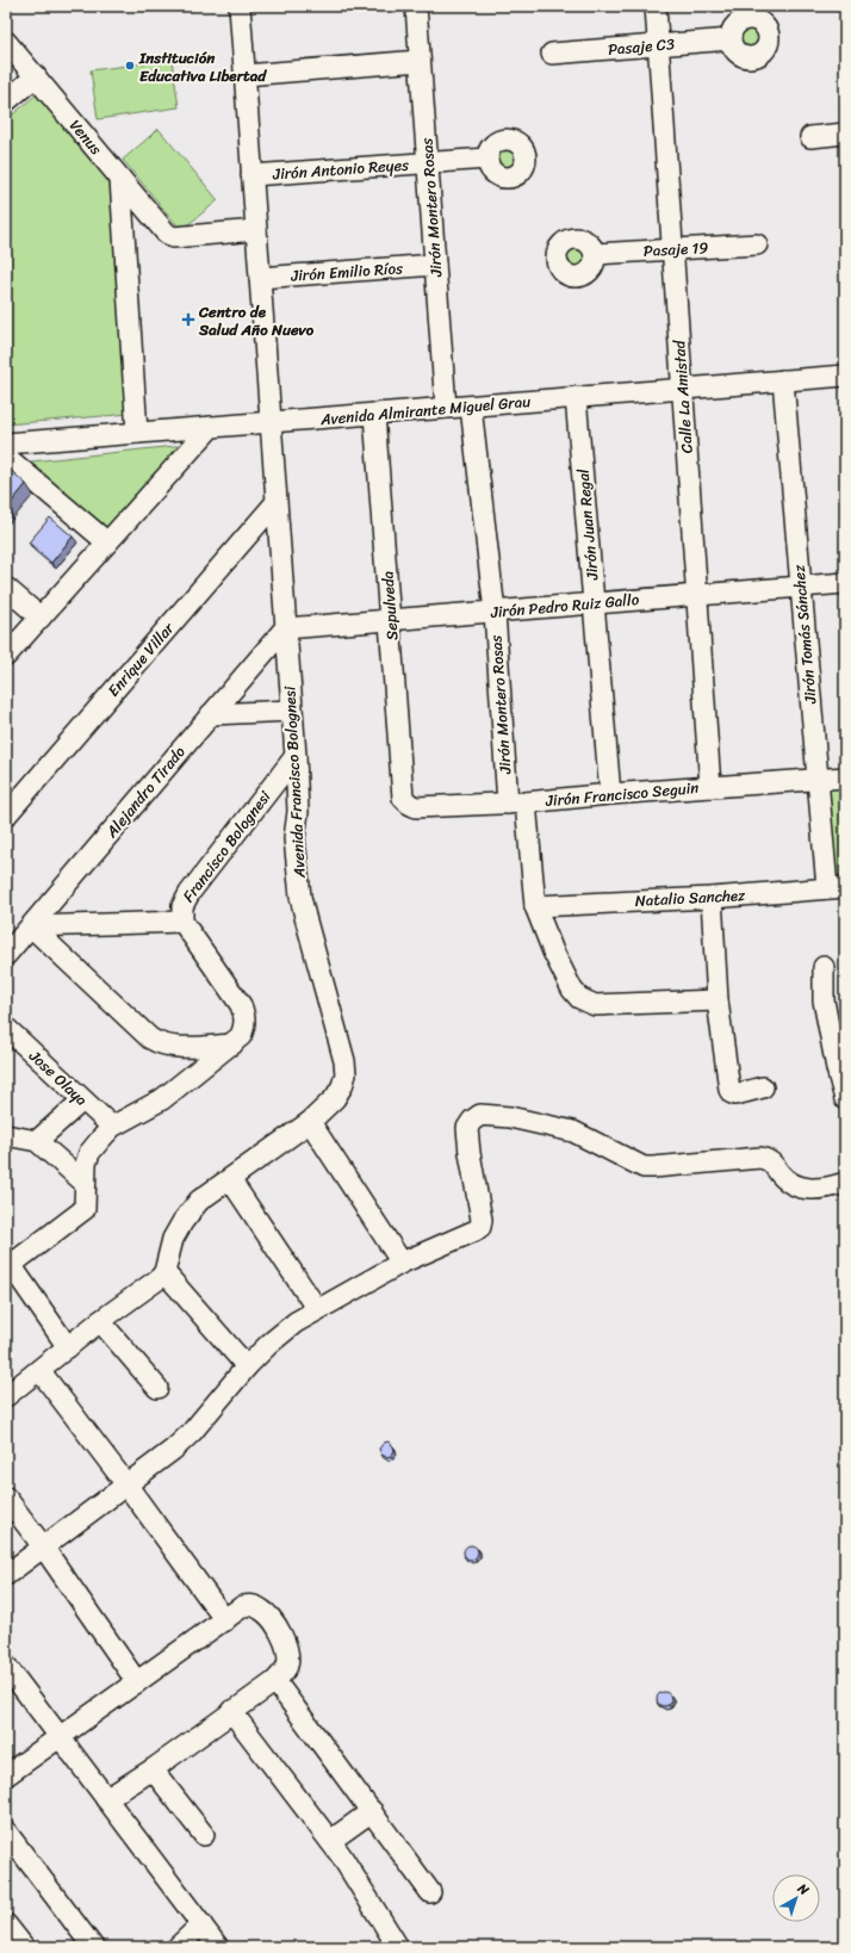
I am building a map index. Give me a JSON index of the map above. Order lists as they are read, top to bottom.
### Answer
{
  "streets": {
    "street": [
      "Pasaje C3",
      "Venus",
      "Jirón Antonio Reyes",
      "Jirón Montero Rosas",
      "Pasaje 19",
      "Jirón Emilio Ríos",
      "Calle La Amistad",
      "Avenida Almirante Miguel Grau",
      "Jirón Juan Regal",
      "Sepulveda",
      "Jirón Pedro Ruiz Gallo",
      "Jirón Tomás Sánchez",
      "Enrique Villar",
      "Avenida Francisco Bolognesi",
      "Alejandro Tirado",
      "Jirón Francisco Seguin",
      "Francisco Bolognesi",
      "Natalio Sanchez",
      "Jose Olaya"
    ]
  },
  "crossings": [
    ["Pasaje C3", "Calle La Amistad"],
    ["Venus", "Avenida Francisco Bolognesi"],
    ["Jirón Antonio Reyes", "Jirón Montero Rosas"],
    ["Jirón Antonio Reyes", "Avenida Francisco Bolognesi"],
    ["Jirón Montero Rosas", "Jirón Emilio Ríos"],
    ["Jirón Montero Rosas", "Avenida Almirante Miguel Grau"],
    ["Jirón Montero Rosas", "Jirón Pedro Ruiz Gallo"],
    ["Jirón Montero Rosas", "Jirón Francisco Seguin"],
    ["Jirón Montero Rosas", "Natalio Sanchez"],
    ["Pasaje 19", "Calle La Amistad"],
    ["Jirón Emilio Ríos", "Avenida Francisco Bolognesi"],
    ["Calle La Amistad", "Avenida Almirante Miguel Grau"],
    ["Calle La Amistad", "Jirón Pedro Ruiz Gallo"],
    ["Calle La Amistad", "Jirón Francisco Seguin"],
    ["Avenida Almirante Miguel Grau", "Jirón Juan Regal"],
    ["Avenida Almirante Miguel Grau", "Sepulveda"],
    ["Avenida Almirante Miguel Grau", "Jirón Tomás Sánchez"],
    ["Avenida Almirante Miguel Grau", "Avenida Francisco Bolognesi"],
    ["Jirón Juan Regal", "Jirón Pedro Ruiz Gallo"],
    ["Jirón Juan Regal", "Jirón Francisco Seguin"],
    ["Sepulveda", "Jirón Pedro Ruiz Gallo"],
    ["Sepulveda", "Jirón Francisco Seguin"],
    ["Jirón Pedro Ruiz Gallo", "Jirón Tomás Sánchez"],
    ["Jirón Pedro Ruiz Gallo", "Avenida Francisco Bolognesi"],
    ["Jirón Pedro Ruiz Gallo", "Alejandro Tirado"],
    ["Jirón Tomás Sánchez", "Jirón Francisco Seguin"],
    ["Jirón Tomás Sánchez", "Natalio Sanchez"],
    ["Enrique Villar", "Avenida Francisco Bolognesi"],
    ["Avenida Francisco Bolognesi", "Alejandro Tirado"],
    ["Avenida Francisco Bolognesi", "Francisco Bolognesi"],
    ["Francisco Bolognesi", "Jose Olaya"]
  ],
  "places": {
    "other": ["Institución Educativa Libertad"],
    "health": ["Centro de Salud Año Nuevo"]
  },
  "north": "top right"
}
